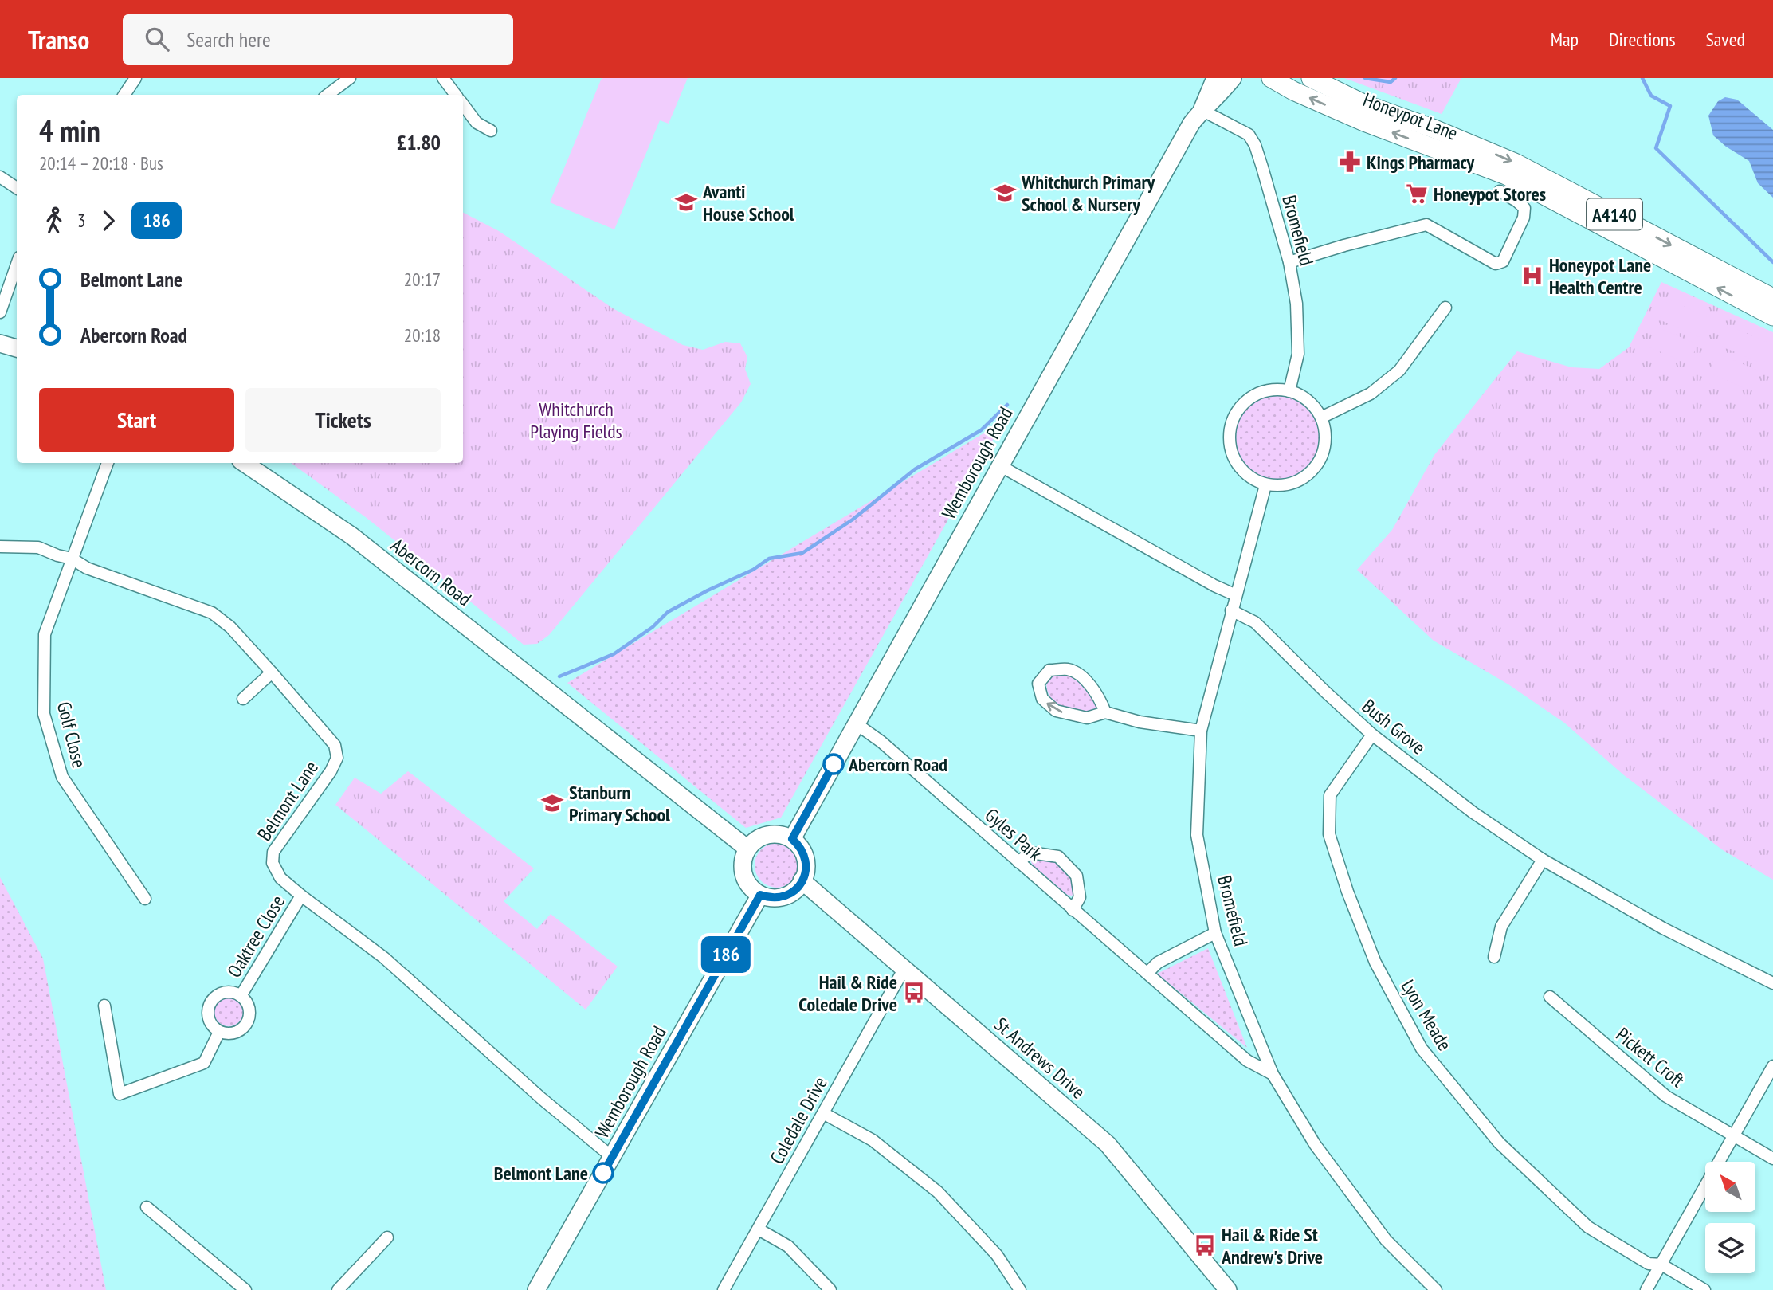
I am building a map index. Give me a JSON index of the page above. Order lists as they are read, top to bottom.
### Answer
{
  "streets": {
    "main road": ["Honeypot Lane", "A4140"],
    "street": [
      "Bromefield",
      "Wemborough Road",
      "Abercorn Road",
      "Bush Grove",
      "Golf Close",
      "Belmont Lane",
      "Gyles Park",
      "Oaktree Close",
      "Lyon Meade",
      "Pickett Croft",
      "St Andrews Drive",
      "Coledale Drive"
    ]
  },
  "crossings": [
    ["Bromefield", "Wemborough Road"],
    ["Bromefield", "Bush Grove"],
    ["Bromefield", "Gyles Park"],
    ["Wemborough Road", "Abercorn Road"],
    ["Wemborough Road", "Belmont Lane"],
    ["Wemborough Road", "Gyles Park"],
    ["Wemborough Road", "St Andrews Drive"],
    ["Abercorn Road", "St Andrews Drive"],
    ["Bush Grove", "Lyon Meade"],
    ["Golf Close", "Belmont Lane"],
    ["Belmont Lane", "Oaktree Close"],
    ["St Andrews Drive", "Coledale Drive"]
  ],
  "parks": ["Whitchurch Playing Fields"],
  "places": {
    "pharmacy": ["Kings Pharmacy"],
    "school or university": ["Whitchurch Primary School & Nursery", "Avanti House School", "Stanburn Primary School"],
    "supermarket": ["Honeypot Stores"],
    "hospital": ["Honeypot Lane Health Centre"],
    "other": ["Abercorn Road", "Belmont Lane"],
    "bus stop": ["Hail & Ride Coledale Drive", "Hail & Ride St Andrew's Drive"]
  },
  "lines": ["bus line 186"],
  "north": "top left",
  "page": {
    "header": "Transo",
    "search": "Search here",
    "nav": ["Map", "Directions", "Saved"],
    "on_map": "186",
    "heading": ["4 min", "20:14 – 20:18 · Bus", "£1.80"],
    "legs": ["3", "186"],
    "list": [
      {
        "name": "Belmont Lane",
        "value": "20:17"
      },
      {
        "name": "Abercorn Road",
        "value": "20:18"
      }
    ],
    "buttons": ["Start", "Tickets"]
  }
}
